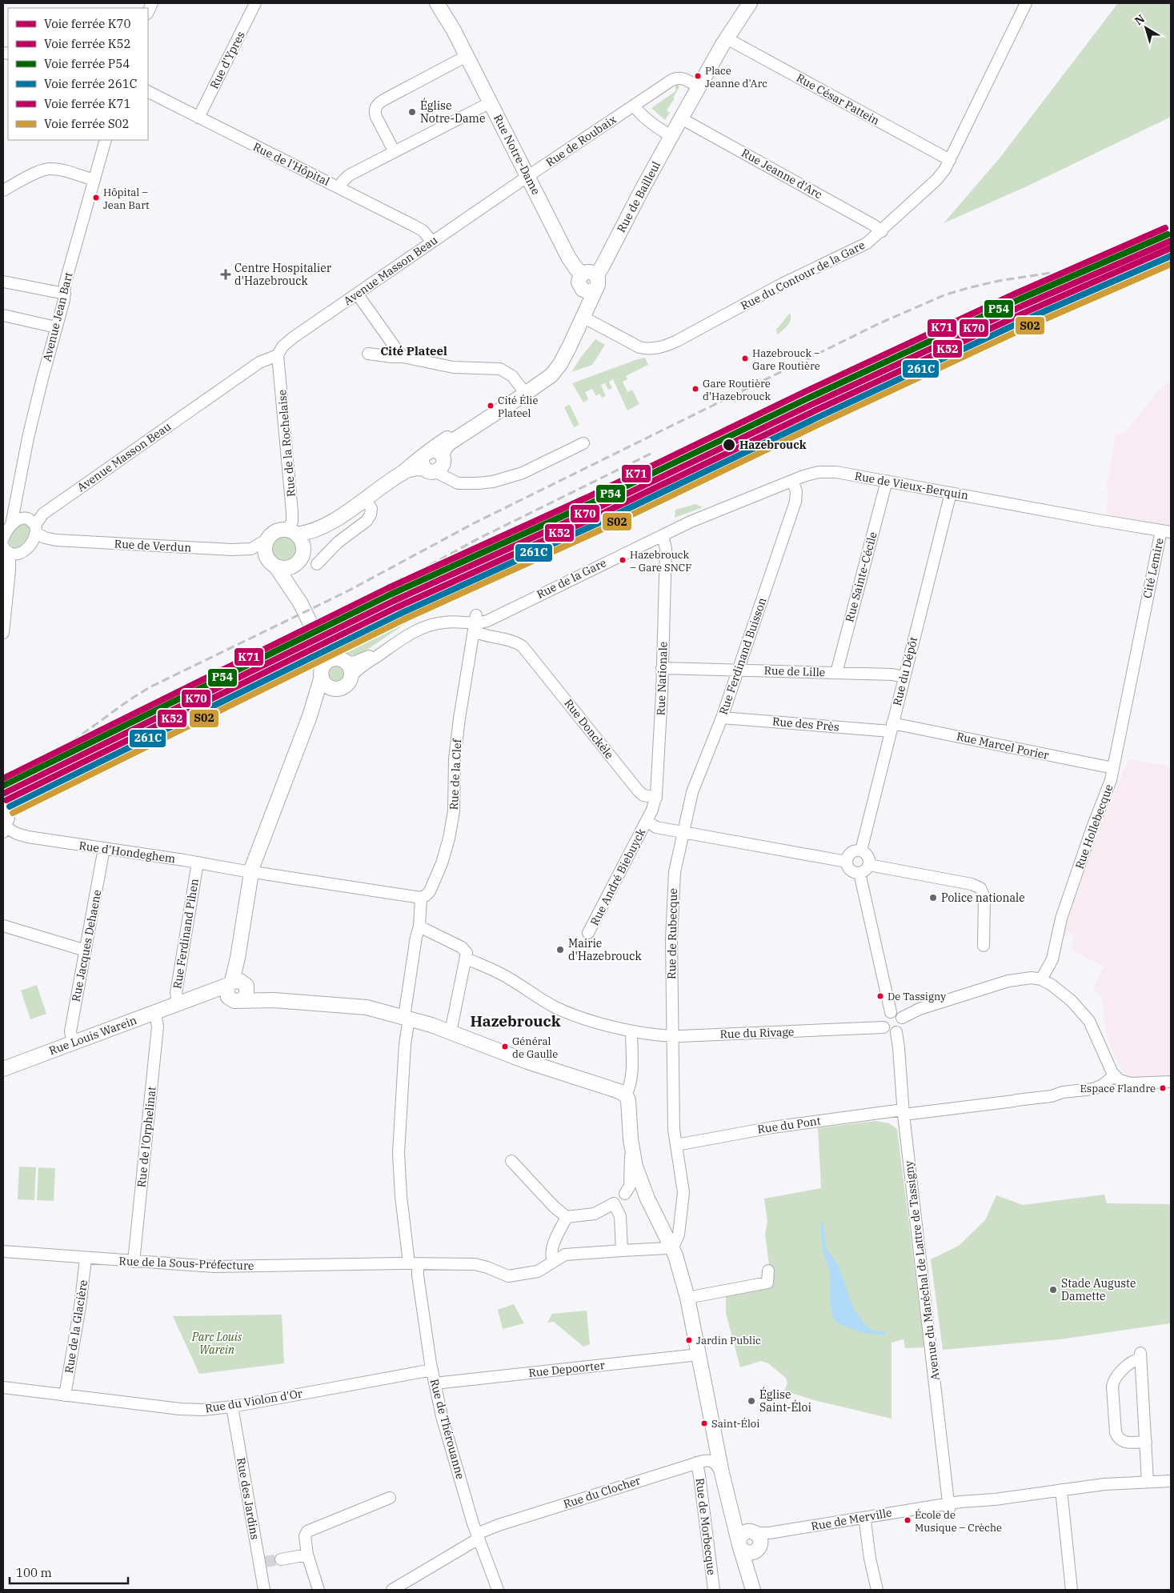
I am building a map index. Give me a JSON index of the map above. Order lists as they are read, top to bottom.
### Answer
{
  "streets": {
    "main road": ["Rue Notre-Dame", "Rue de Bailleul", "Rue Louis Warein"],
    "street": [
      "Rue d'Ypres",
      "Rue César Pattein",
      "Rue de Roubaix",
      "Rue de l'Hôpital",
      "Rue Jeanne d'Arc",
      "Avenue Masson Beau",
      "Rue du Contour de la Gare",
      "Avenue Jean Bart",
      "Rue de la Rochelaise",
      "Rue de Vieux-Berquin",
      "Rue de Verdun",
      "Cité Lemire",
      "Rue Sainte-Cécile",
      "Rue de la Gare",
      "Rue Ferdinand Buisson",
      "Rue de Lille",
      "Rue du Dépôt",
      "Rue Nationale",
      "Rue des Près",
      "Rue Donckèle",
      "Rue Marcel Porier",
      "Rue de la Clef",
      "Rue Hollebecque",
      "Rue d'Hondeghem",
      "Rue André Biebuyck",
      "Rue Ferdinand Pihen",
      "Rue de Rubecque",
      "Rue Jacques Dehaene",
      "Rue du Rivage",
      "Rue du Pont",
      "Rue de l'Orphelinat",
      "Rue de la Sous-Préfecture",
      "Avenue du Maréchal de Lattre de Tassigny",
      "Rue de la Glacière",
      "Rue Depoorter",
      "Rue du Violon d'Or",
      "Rue de Thérouanne",
      "Rue du Clocher",
      "Rue des Jardins",
      "Rue de Merville",
      "Rue de Morbecque"
    ]
  },
  "crossings": [
    ["Rue d'Ypres", "Rue de l'Hôpital"],
    ["Rue César Pattein", "Rue du Contour de la Gare"],
    ["Rue de Roubaix", "Rue Notre-Dame"],
    ["Rue de Roubaix", "Avenue Masson Beau"],
    ["Rue Notre-Dame", "Rue de Bailleul"],
    ["Rue Notre-Dame", "Avenue Masson Beau"],
    ["Rue de l'Hôpital", "Avenue Masson Beau"],
    ["Rue Jeanne d'Arc", "Rue de Bailleul"],
    ["Rue Jeanne d'Arc", "Rue du Contour de la Gare"],
    ["Avenue Masson Beau", "Avenue Jean Bart"],
    ["Avenue Masson Beau", "Rue de la Rochelaise"],
    ["Avenue Masson Beau", "Rue de Verdun"],
    ["Avenue Jean Bart", "Rue de Verdun"],
    ["Rue de la Rochelaise", "Rue de Verdun"],
    ["Rue de Vieux-Berquin", "Cité Lemire"],
    ["Rue de Vieux-Berquin", "Rue Sainte-Cécile"],
    ["Rue de Vieux-Berquin", "Rue de la Gare"],
    ["Rue de Vieux-Berquin", "Rue Ferdinand Buisson"],
    ["Rue de Vieux-Berquin", "Rue du Dépôt"],
    ["Rue de Vieux-Berquin", "Rue Nationale"],
    ["Cité Lemire", "Rue Hollebecque"],
    ["Rue Sainte-Cécile", "Rue de Lille"],
    ["Rue de la Gare", "Rue Nationale"],
    ["Rue de la Gare", "Rue Donckèle"],
    ["Rue de la Gare", "Rue de la Clef"],
    ["Rue Ferdinand Buisson", "Rue de Lille"],
    ["Rue Ferdinand Buisson", "Rue des Près"],
    ["Rue Ferdinand Buisson", "Rue de Rubecque"],
    ["Rue de Lille", "Rue du Dépôt"],
    ["Rue de Lille", "Rue Nationale"],
    ["Rue du Dépôt", "Rue des Près"],
    ["Rue du Dépôt", "Rue Marcel Porier"],
    ["Rue Nationale", "Rue Donckèle"],
    ["Rue Nationale", "Rue André Biebuyck"],
    ["Rue des Près", "Rue Marcel Porier"],
    ["Rue Donckèle", "Rue de la Clef"],
    ["Rue Marcel Porier", "Rue Hollebecque"],
    ["Rue de la Clef", "Rue d'Hondeghem"],
    ["Rue d'Hondeghem", "Rue Ferdinand Pihen"],
    ["Rue d'Hondeghem", "Rue Jacques Dehaene"],
    ["Rue Ferdinand Pihen", "Rue Louis Warein"],
    ["Rue de Rubecque", "Rue du Rivage"],
    ["Rue de Rubecque", "Rue du Pont"],
    ["Rue de Rubecque", "Rue de la Sous-Préfecture"],
    ["Rue Jacques Dehaene", "Rue Louis Warein"],
    ["Rue du Rivage", "Avenue du Maréchal de Lattre de Tassigny"],
    ["Rue Louis Warein", "Rue de l'Orphelinat"],
    ["Rue Louis Warein", "Rue de Thérouanne"],
    ["Rue du Pont", "Avenue du Maréchal de Lattre de Tassigny"],
    ["Rue de l'Orphelinat", "Rue de la Sous-Préfecture"],
    ["Rue de la Sous-Préfecture", "Rue de la Glacière"],
    ["Rue de la Sous-Préfecture", "Rue de Thérouanne"],
    ["Avenue du Maréchal de Lattre de Tassigny", "Rue de Merville"],
    ["Rue de la Glacière", "Rue du Violon d'Or"],
    ["Rue Depoorter", "Rue de Thérouanne"],
    ["Rue du Violon d'Or", "Rue de Thérouanne"],
    ["Rue du Violon d'Or", "Rue des Jardins"],
    ["Rue de Thérouanne", "Rue du Clocher"],
    ["Rue du Clocher", "Rue de Morbecque"]
  ],
  "districts": ["Cité Plateel", "Hazebrouck"],
  "parks": ["Parc Louis Warein"],
  "places": {
    "other": [
      "Place Jeanne d'Arc",
      "Église Notre-Dame",
      "Hôpital – Jean Bart",
      "Hazebrouck – Gare Routière",
      "Gare Routière d'Hazebrouck",
      "Cité Élie Plateel",
      "Hazebrouck",
      "Hazebrouck – Gare SNCF",
      "Police nationale",
      "Mairie d'Hazebrouck",
      "De Tassigny",
      "Général de Gaulle",
      "Espace Flandre",
      "Stade Auguste Damette",
      "Jardin Public",
      "Église Saint-Éloi",
      "Saint-Éloi",
      "École de Musique – Crèche"
    ],
    "health": ["Centre Hospitalier d'Hazebrouck"]
  },
  "lines": [
    "rail line K71",
    "rail line P54",
    "rail line K70",
    "rail line K52",
    "rail line 261C",
    "rail line S02"
  ],
  "legend": [
    "Voie ferrée K70",
    "Voie ferrée K52",
    "Voie ferrée P54",
    "Voie ferrée 261C",
    "Voie ferrée K71",
    "Voie ferrée S02"
  ],
  "scale_bar": "100 m",
  "north": "top left"
}
